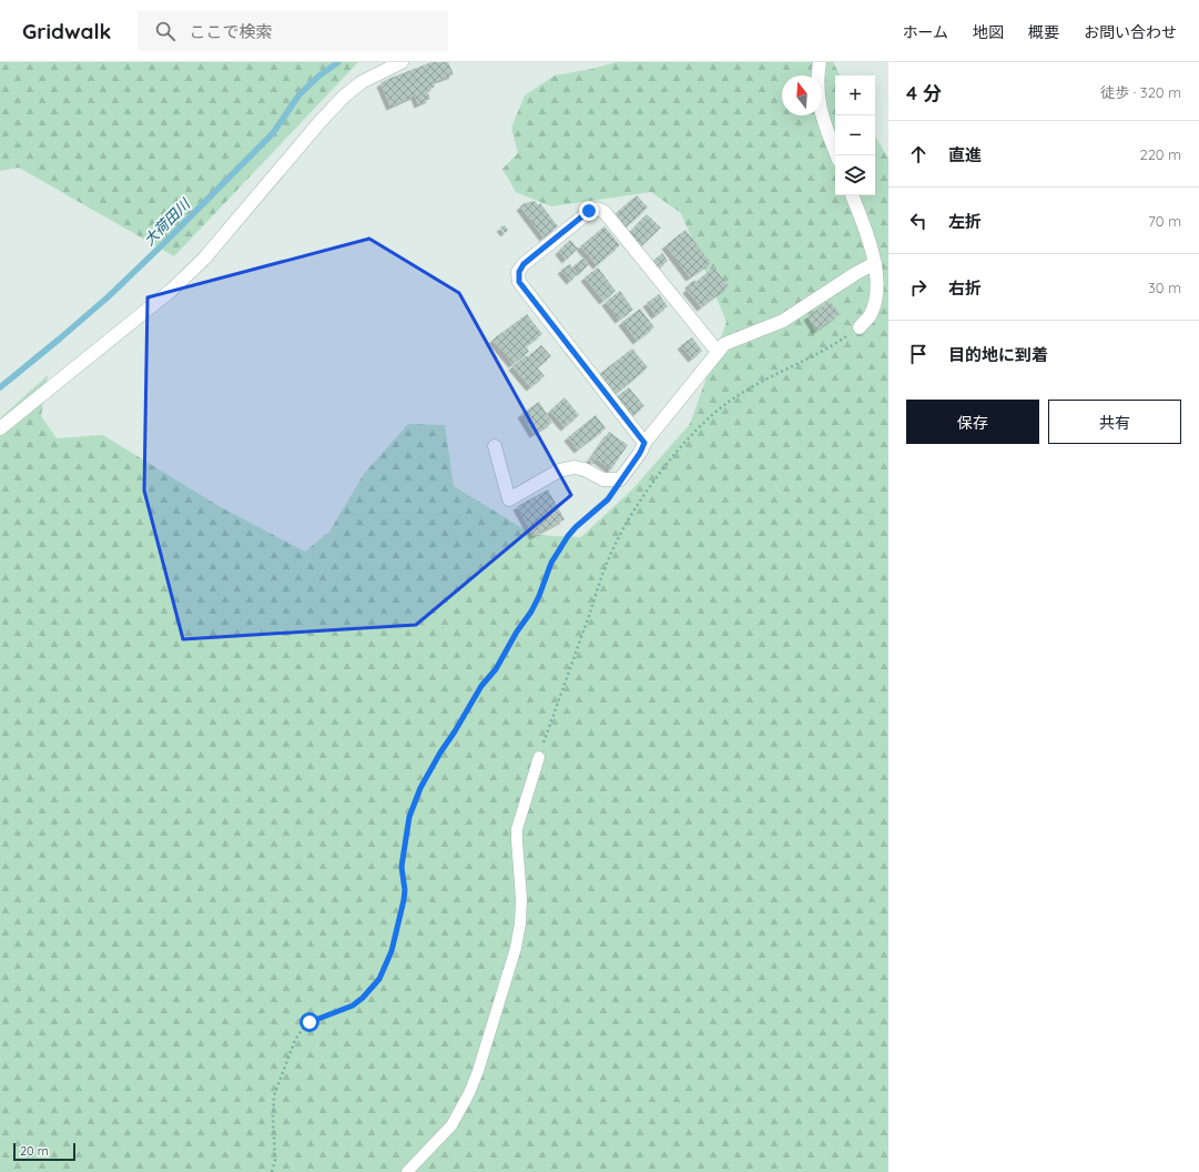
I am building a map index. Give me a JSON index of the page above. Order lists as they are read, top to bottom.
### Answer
{
  "water": ["大荷田川"],
  "scale_bar": "20 m",
  "north": "top",
  "page": {
    "header": "Gridwalk",
    "search": "ここで検索",
    "nav": [
      "ホーム",
      "地図",
      "概要",
      "お問い合わせ"
    ],
    "heading": ["4 分", "徒歩 · 320 m"],
    "map_buttons": ["+", "−"],
    "list": [
      ["直進", "220 m"],
      ["左折", "70 m"],
      ["右折", "30 m"],
      "目的地に到着"
    ],
    "buttons": ["保存", "共有"],
    "scale": "20 m"
  }
}
